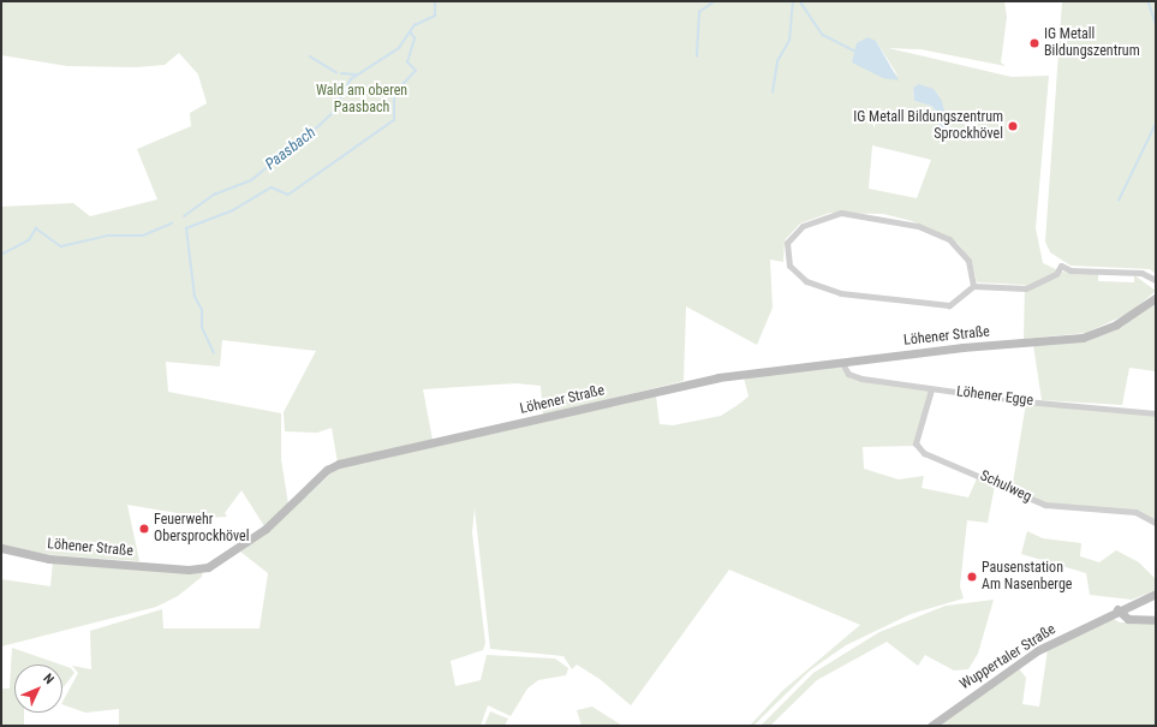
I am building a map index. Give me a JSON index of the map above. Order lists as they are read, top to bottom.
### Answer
{
  "streets": {
    "street": [
      "Löhener Straße",
      "Löhener Egge",
      "Schulweg",
      "Wuppertaler Straße"
    ]
  },
  "crossings": [
    ["Löhener Straße", "Löhener Egge"],
    ["Löhener Egge", "Schulweg"]
  ],
  "water": ["Paasbach"],
  "parks": ["Wald am oberen Paasbach"],
  "places": [
    "IG Metall Bildungszentrum",
    "IG Metall Bildungszentrum Sprockhövel",
    "Feuerwehr Obersprockhövel",
    "Pausenstation Am Nasenberge"
  ],
  "north": "top right"
}
